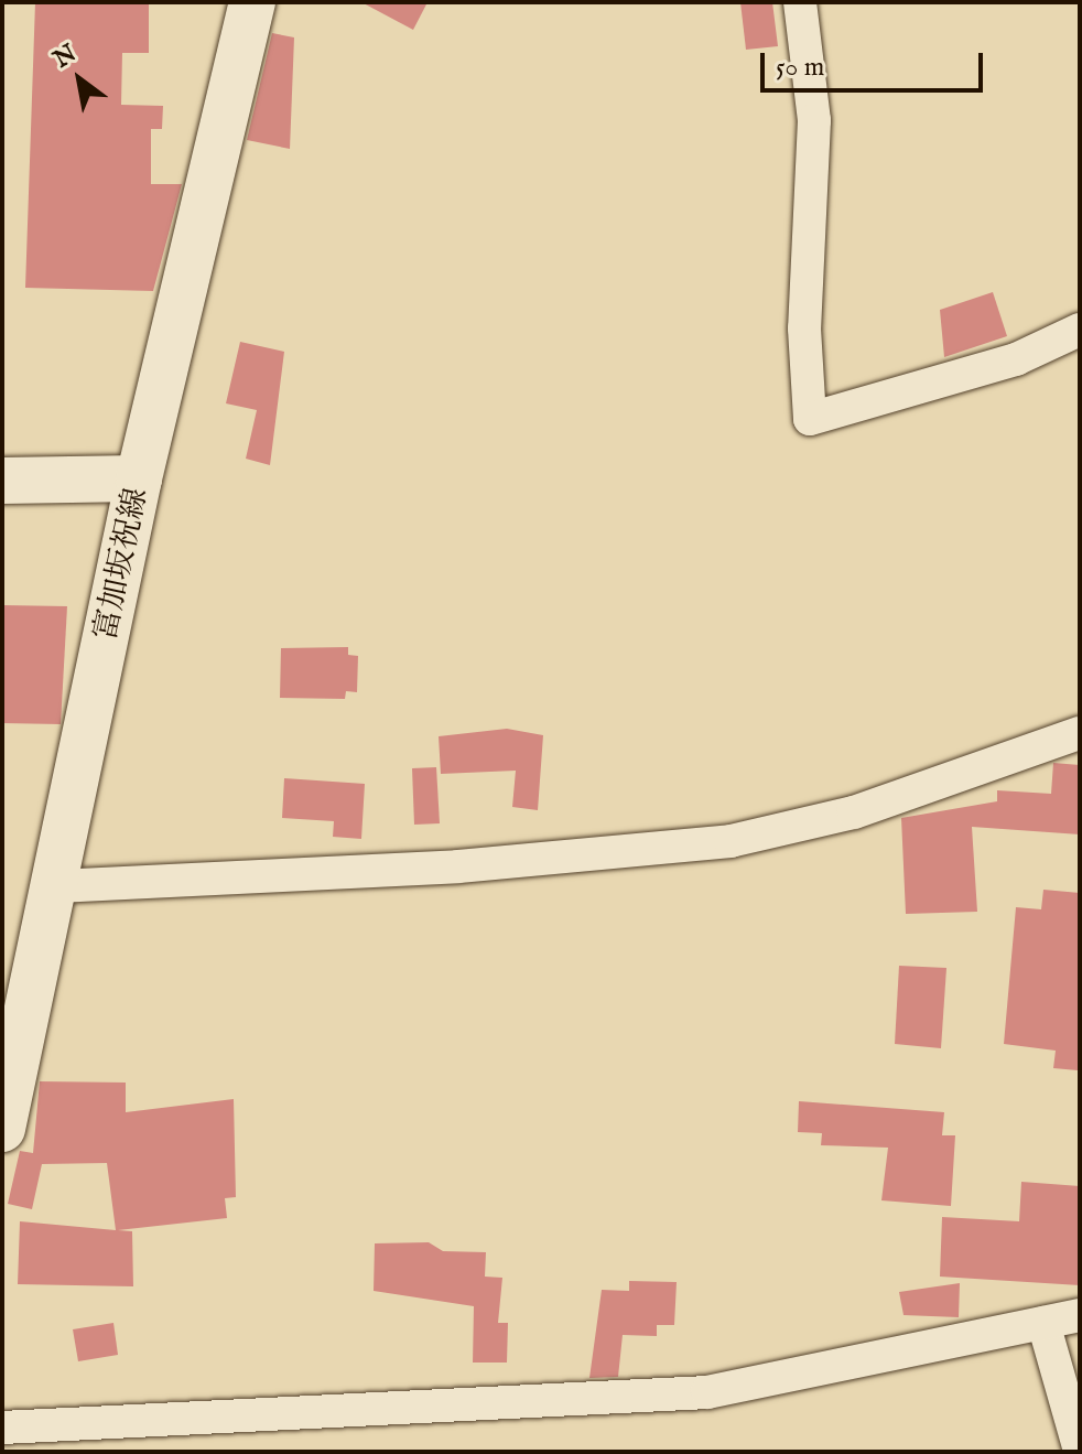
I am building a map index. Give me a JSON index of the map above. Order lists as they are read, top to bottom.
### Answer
{
  "streets": {
    "main road": ["富加坂祝線"]
  },
  "scale_bar": "50 m",
  "north": "top left"
}
